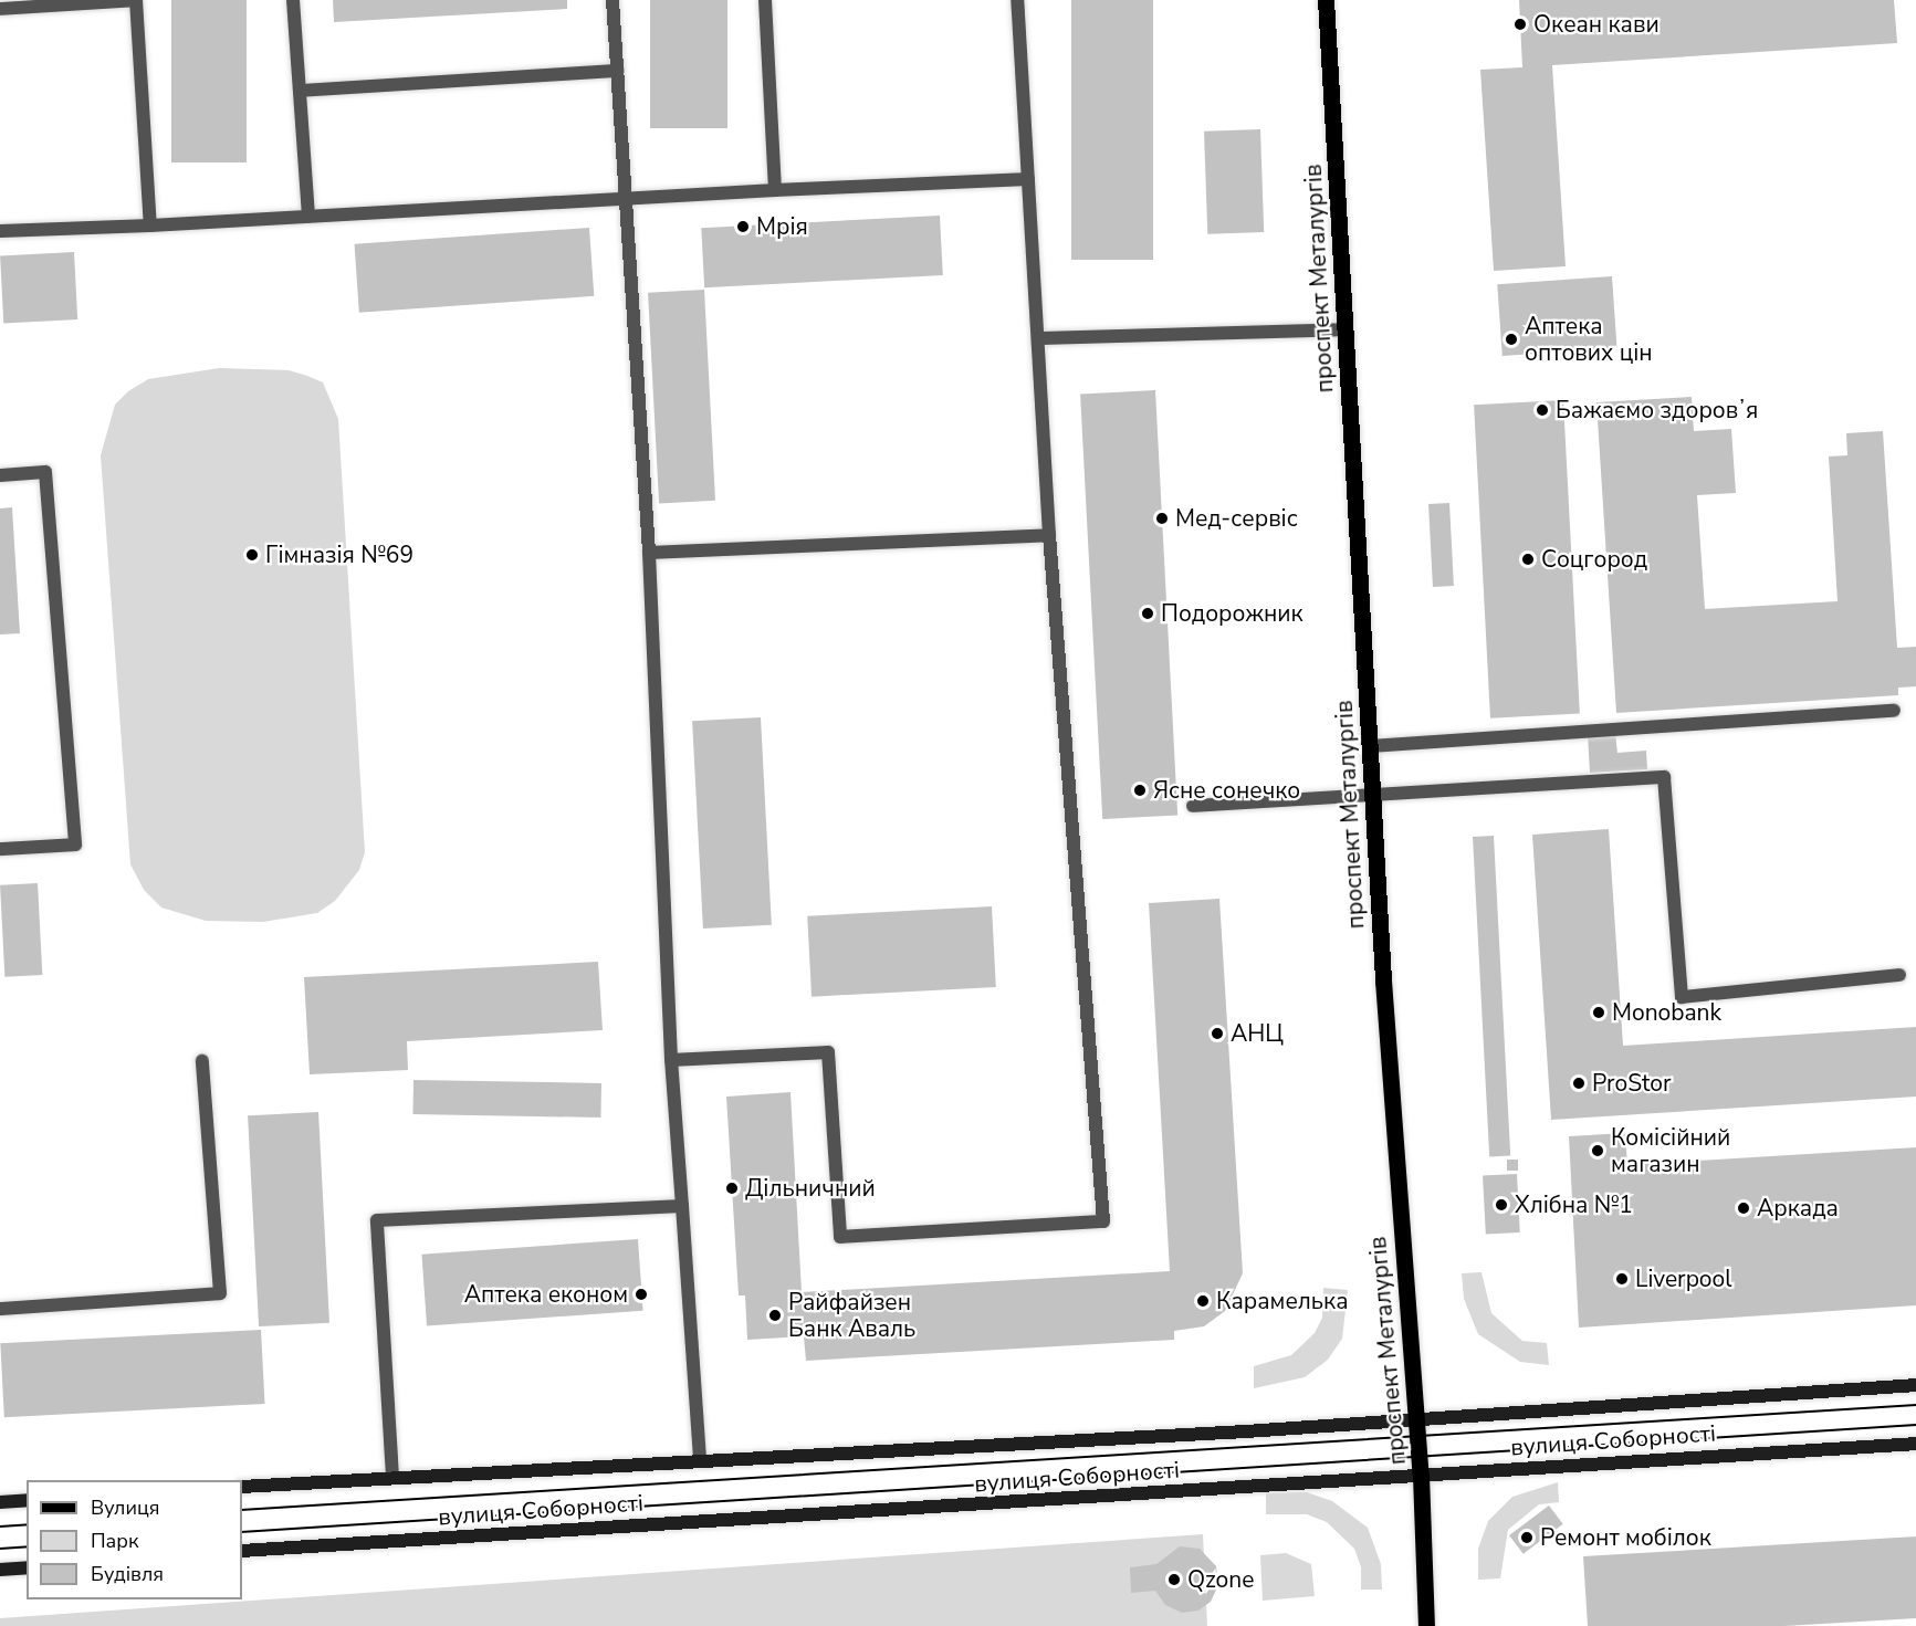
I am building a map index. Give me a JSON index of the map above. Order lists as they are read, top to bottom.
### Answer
{
  "streets": {
    "main road": ["проспект Металургів", "вулиця Соборності"]
  },
  "crossings": [
    ["проспект Металургів", "вулиця Соборності"]
  ],
  "places": [
    "Океан кави",
    "Мрія",
    "Аптека оптових цін",
    "Бажаємо здоровʼя",
    "Мед-сервіс",
    "Гімназія №69",
    "Соцгород",
    "Подорожник",
    "Ясне сонечко",
    "Monobank",
    "АНЦ",
    "ProStor",
    "Комісійний магазин",
    "Дільничний",
    "Хлібна №1",
    "Аркада",
    "Liverpool",
    "Аптека економ",
    "Карамелька",
    "Райфайзен Банк Аваль",
    "Ремонт мобілок",
    "Qzone"
  ],
  "legend": ["Вулиця", "Парк", "Будівля"]
}
